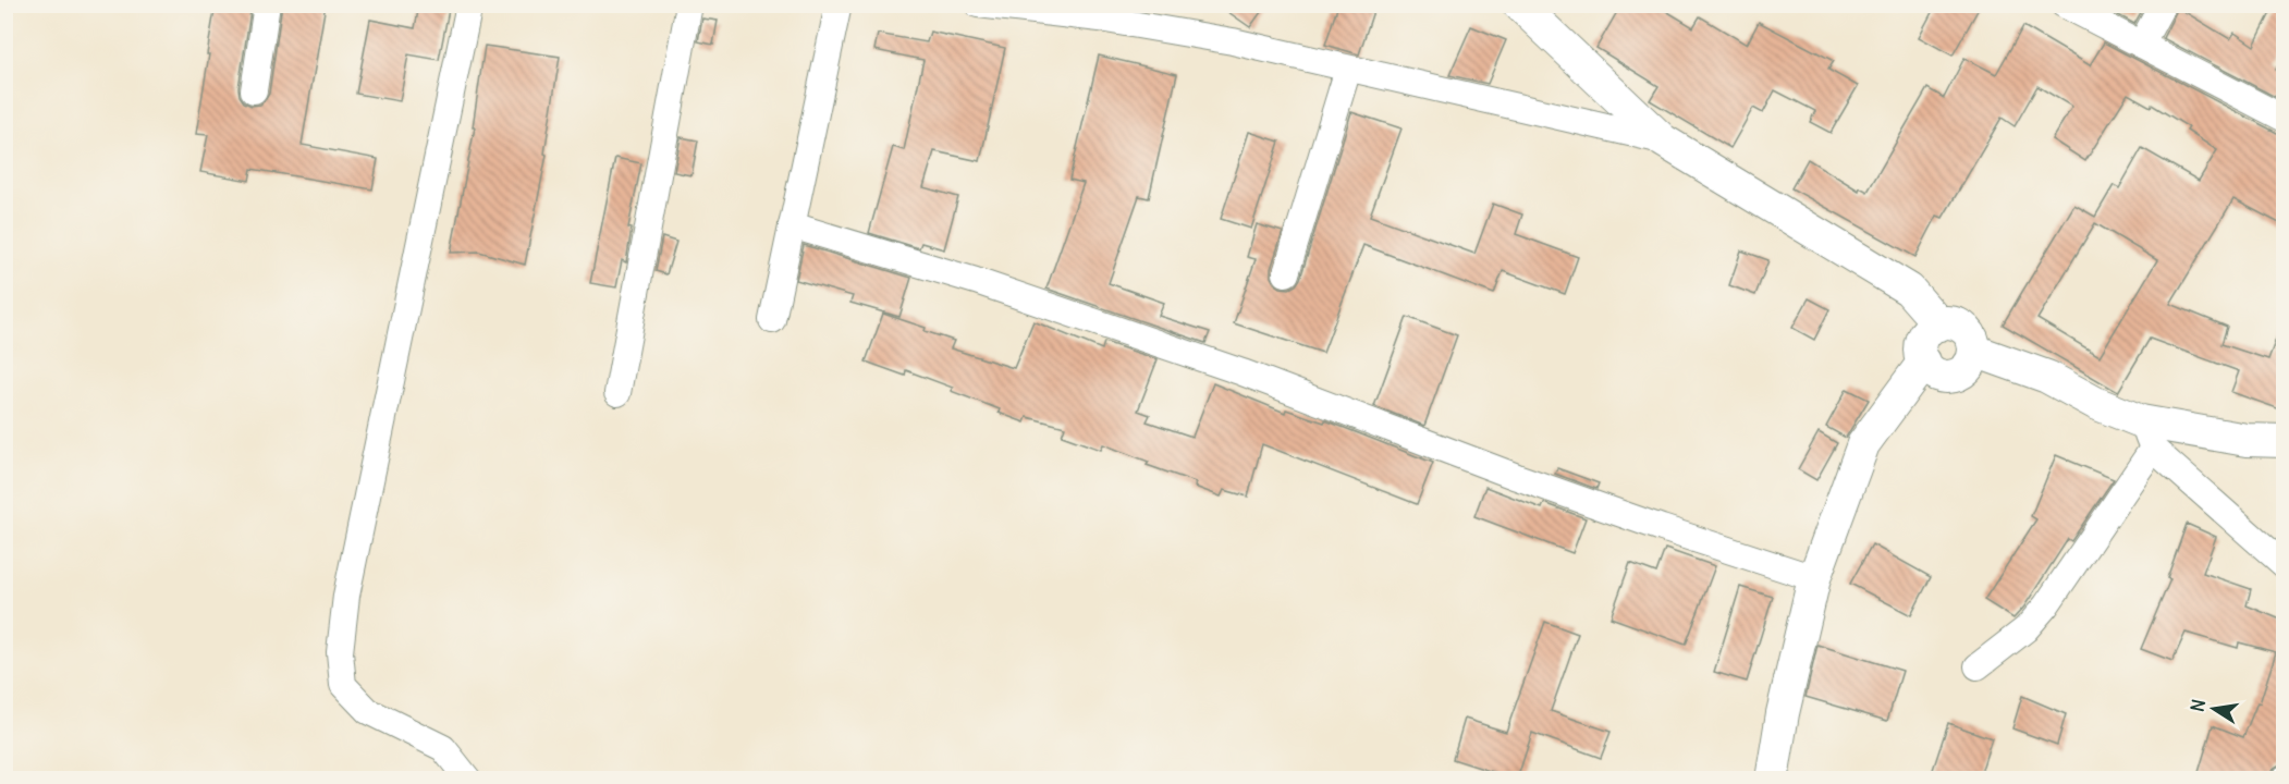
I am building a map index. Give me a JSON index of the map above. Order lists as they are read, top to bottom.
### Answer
{
  "north": "left"
}
